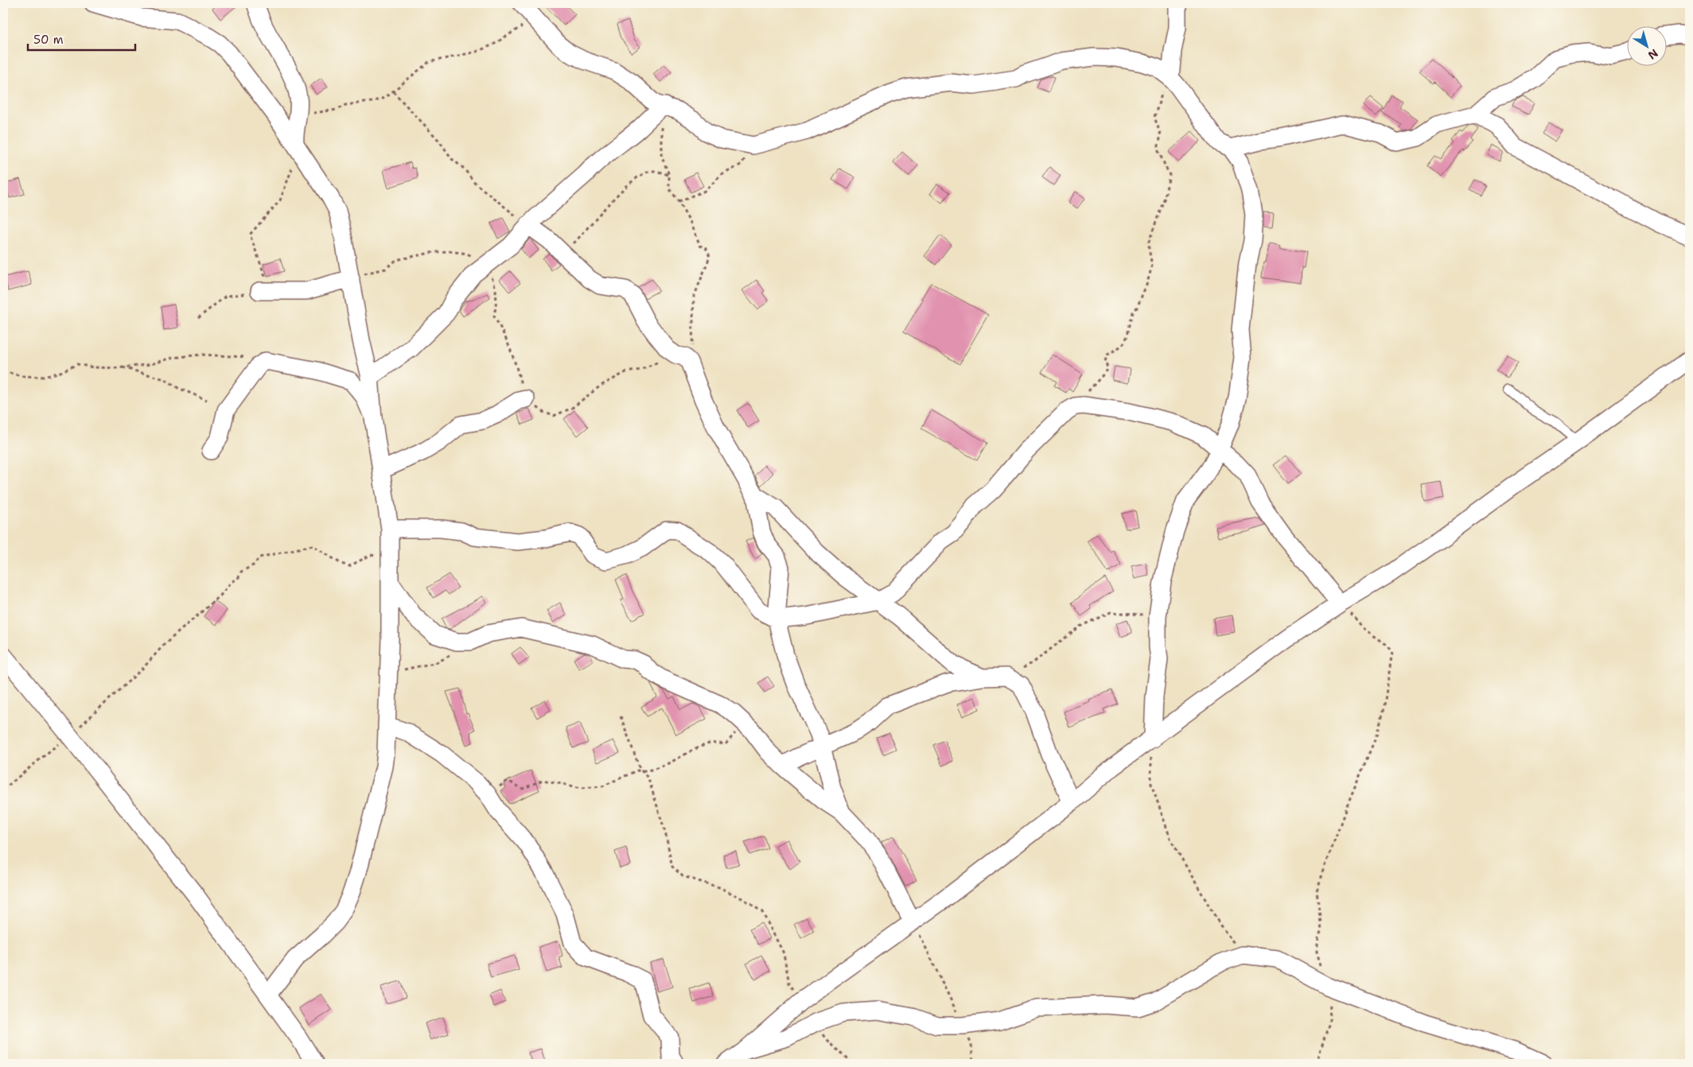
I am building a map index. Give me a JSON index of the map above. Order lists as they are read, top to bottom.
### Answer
{
  "scale_bar": "50 m",
  "north": "bottom right"
}
